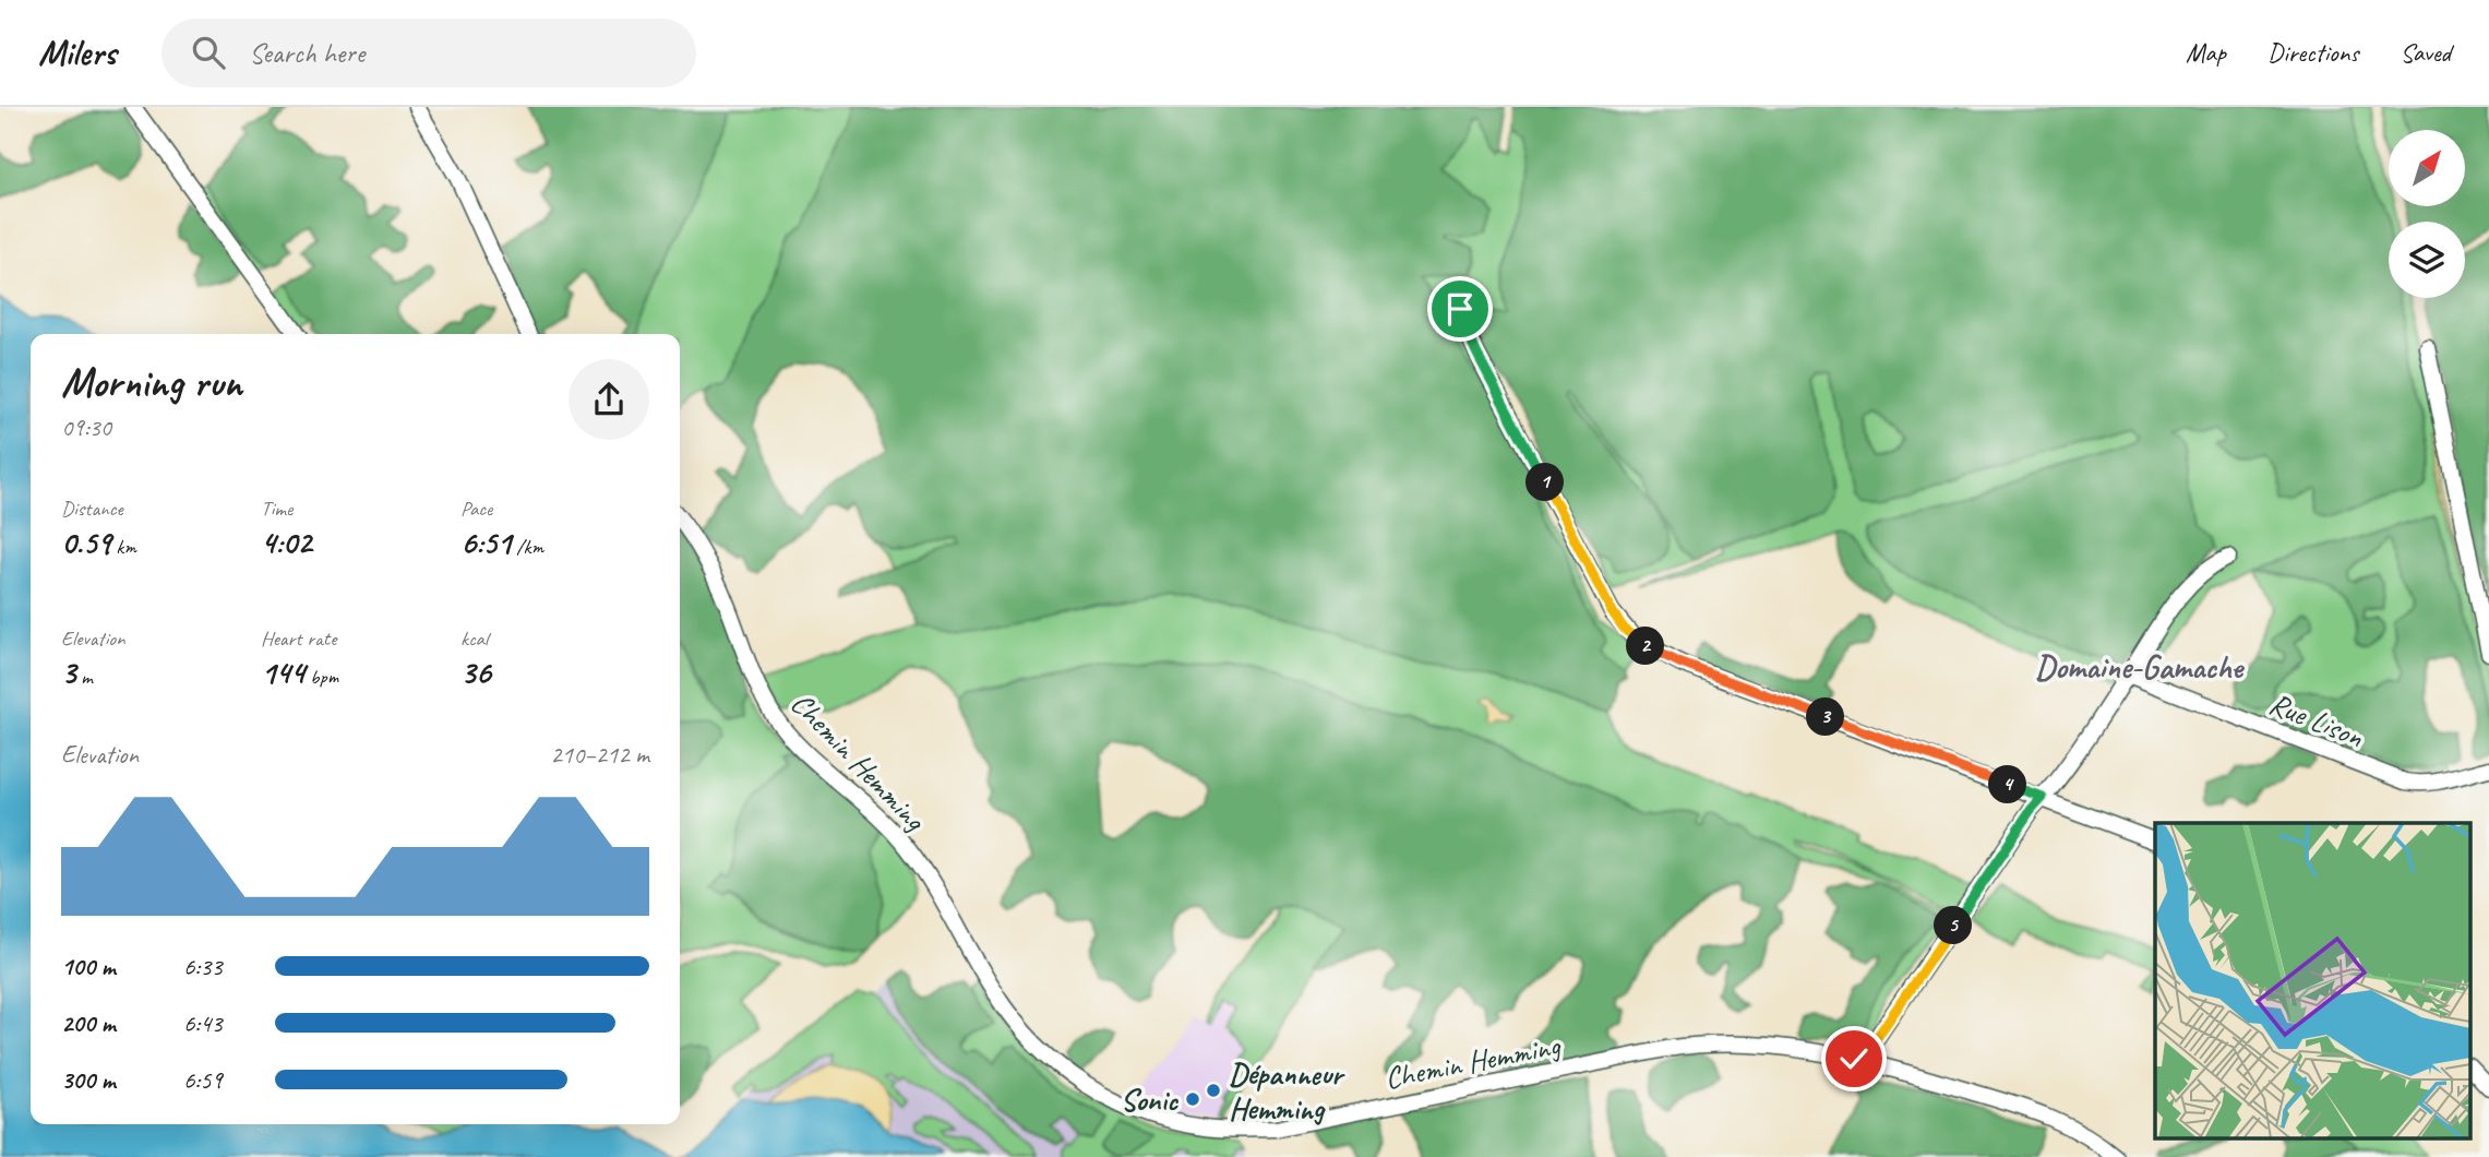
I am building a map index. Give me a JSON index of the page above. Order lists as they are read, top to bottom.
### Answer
{
  "streets": {
    "street": ["Rue Lison", "Chemin Hemming"]
  },
  "districts": ["Domaine-Gamache"],
  "places": ["Dépanneur Hemming", "Sonic"],
  "north": "top right",
  "page": {
    "header": "Milers",
    "search": "Search here",
    "nav": ["Map", "Directions", "Saved"],
    "heading": ["Morning run", "09:30"],
    "pins": [
      "1",
      "2",
      "3",
      "4",
      "5"
    ],
    "stats": [
      ["Distance", "0.59 km"],
      ["Time", "4:02"],
      ["Pace", "6:51 /km"],
      ["Elevation", "3 m"],
      ["Heart rate", "144 bpm"],
      ["kcal", "36"]
    ],
    "chart": ["Elevation", "210–212 m"],
    "list": [
      {
        "name": "100 m",
        "note": "6:33"
      },
      {
        "name": "200 m",
        "note": "6:43"
      },
      {
        "name": "300 m",
        "note": "6:59"
      }
    ]
  }
}
